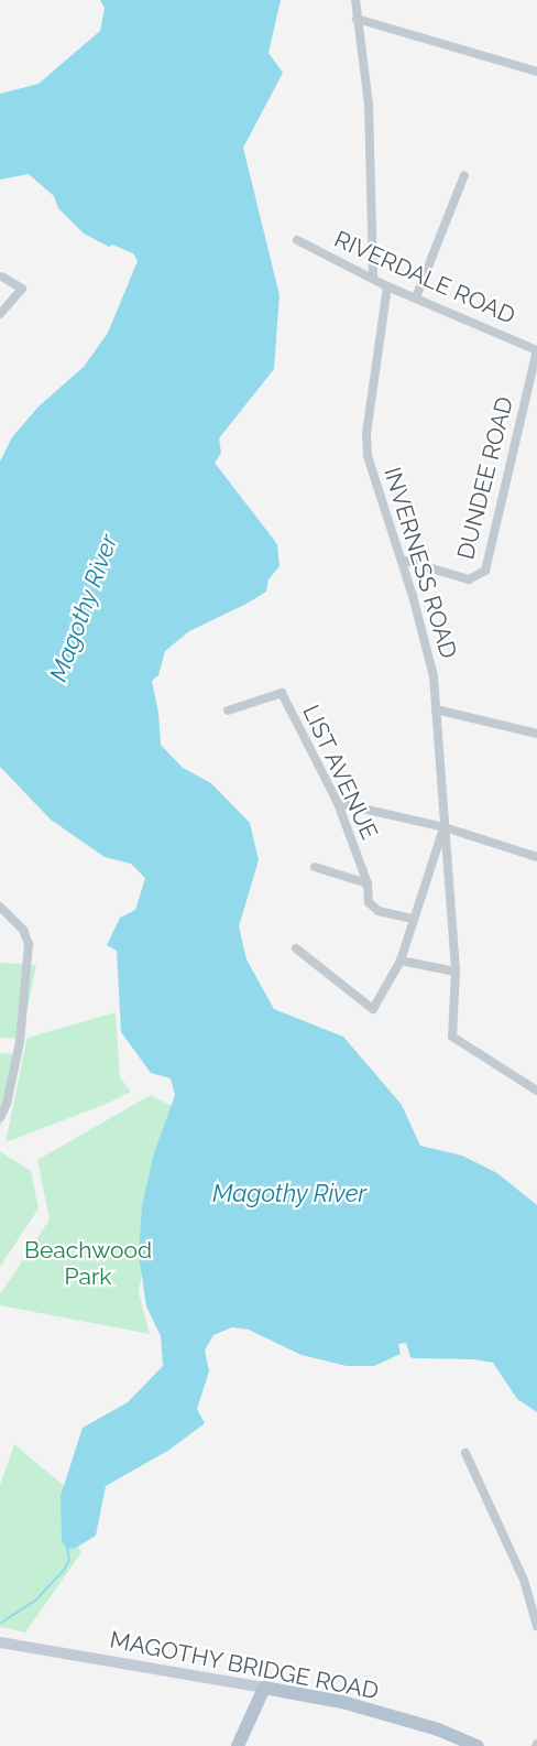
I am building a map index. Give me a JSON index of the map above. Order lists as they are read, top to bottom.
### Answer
{
  "streets": {
    "main road": ["MAGOTHY BRIDGE ROAD"],
    "street": [
      "RIVERDALE ROAD",
      "DUNDEE ROAD",
      "INVERNESS ROAD",
      "LIST AVENUE"
    ]
  },
  "crossings": [
    ["RIVERDALE ROAD", "DUNDEE ROAD"],
    ["RIVERDALE ROAD", "INVERNESS ROAD"],
    ["DUNDEE ROAD", "INVERNESS ROAD"]
  ],
  "water": ["Magothy River"],
  "parks": ["Beachwood Park"]
}
